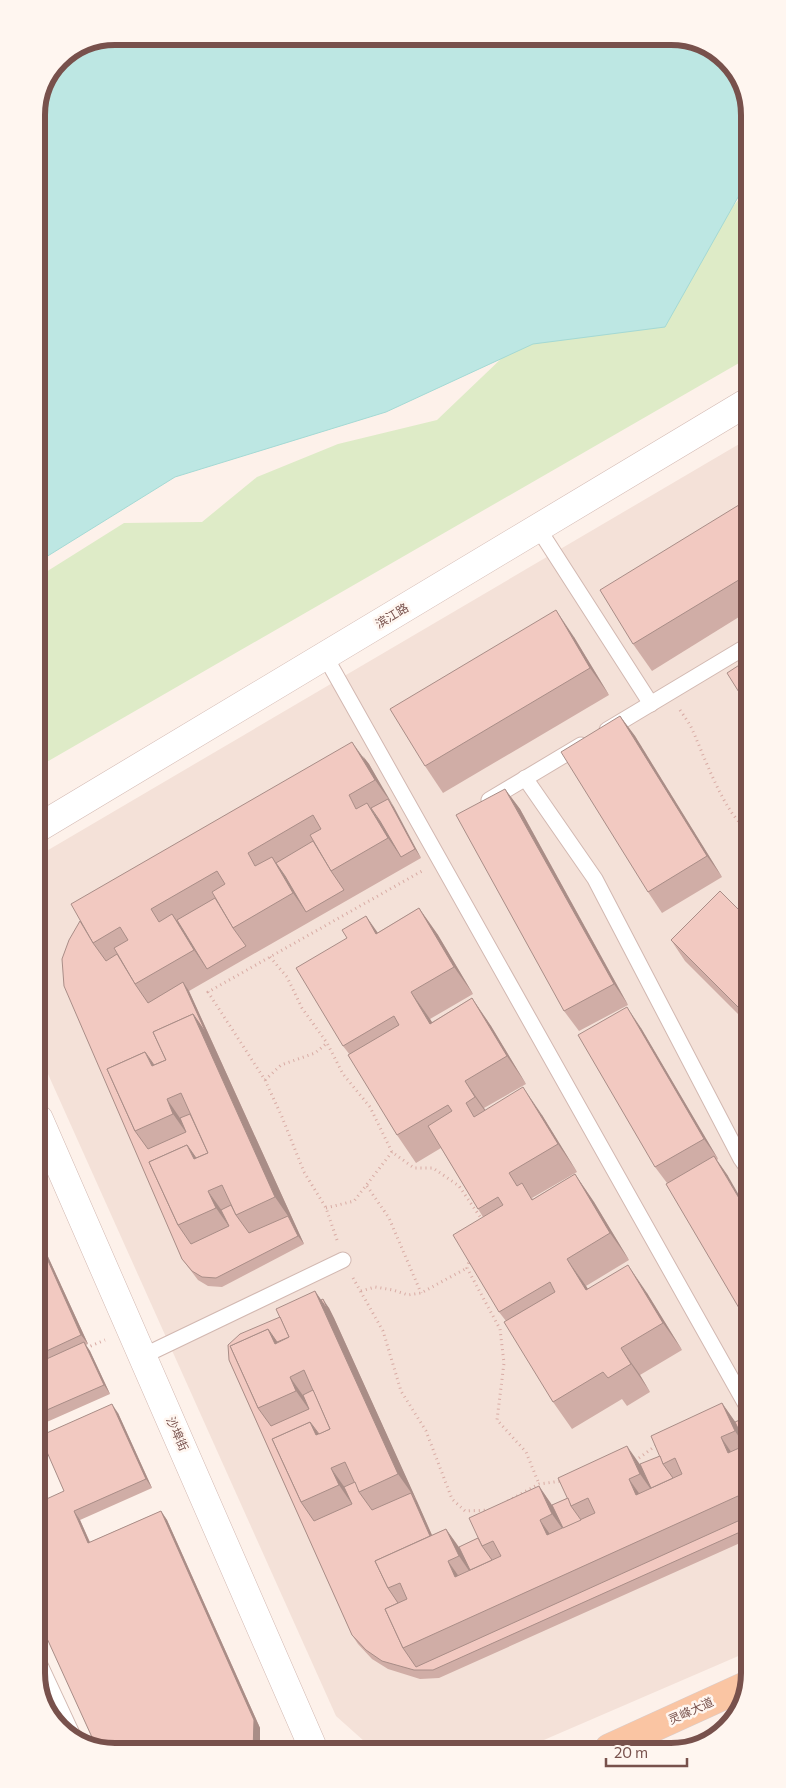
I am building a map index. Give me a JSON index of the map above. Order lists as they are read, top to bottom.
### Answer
{
  "streets": {
    "main road": ["灵峰大道"],
    "street": ["滨江路", "沙埠街"]
  },
  "scale_bar": "20 m"
}
